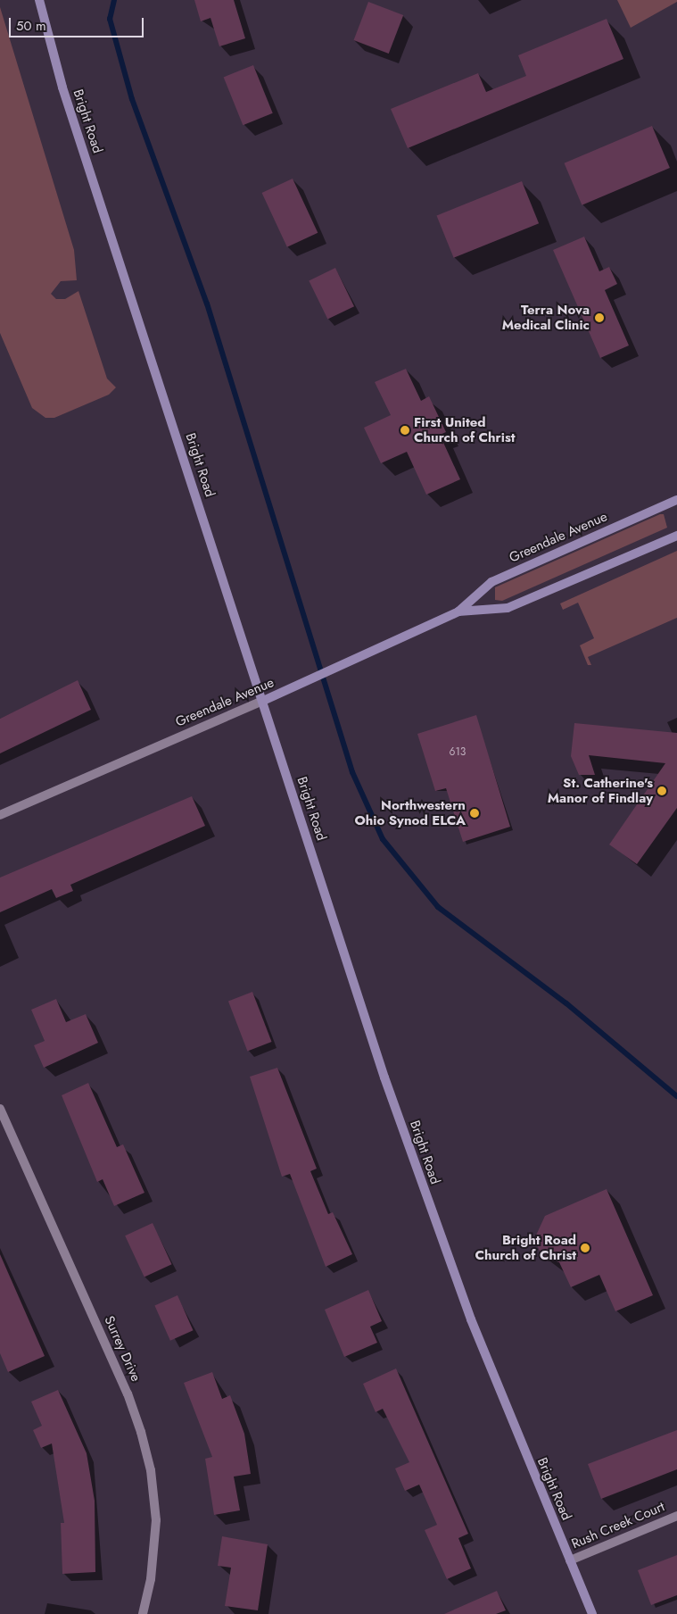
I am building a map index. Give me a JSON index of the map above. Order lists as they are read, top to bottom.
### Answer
{
  "streets": {
    "main road": ["Bright Road", "Greendale Avenue"],
    "street": ["Surrey Drive", "Rush Creek Court"]
  },
  "crossings": [
    ["Bright Road", "Greendale Avenue"],
    ["Bright Road", "Rush Creek Court"]
  ],
  "places": [
    "Terra Nova Medical Clinic",
    "First United Church of Christ",
    "St. Catherine's Manor of Findlay",
    "Northwestern Ohio Synod ELCA",
    "Bright Road Church of Christ"
  ],
  "house_numbers": ["613"],
  "scale_bar": "50 m"
}
